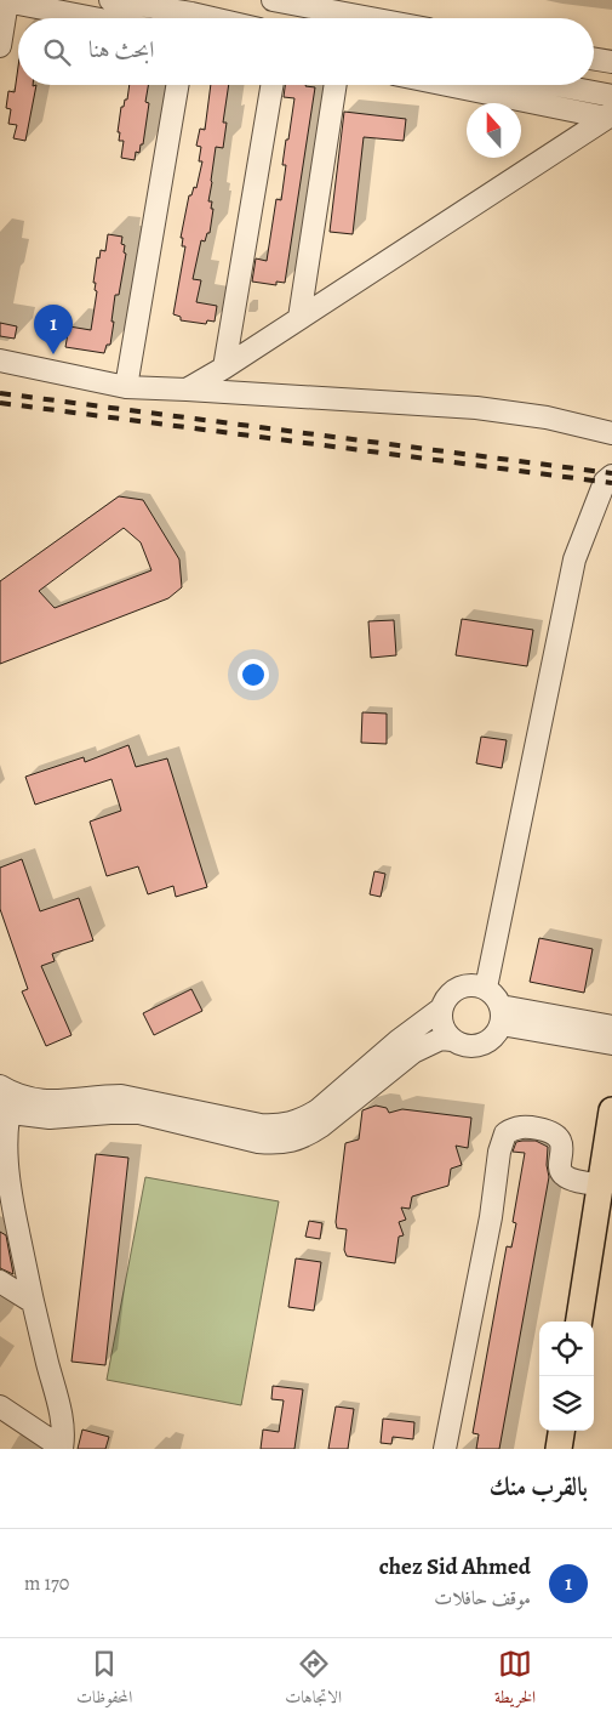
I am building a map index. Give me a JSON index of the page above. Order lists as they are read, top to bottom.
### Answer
{
  "north": "top",
  "page": {
    "search": "ابحث هنا",
    "pins": "1",
    "heading": "بالقرب منك",
    "list": [
      {
        "mark": "1",
        "name": "chez Sid Ahmed",
        "note": "موقف حافلات",
        "value": "170 m"
      }
    ],
    "nav": ["الخريطة", "الاتجاهات", "المحفوظات"]
  }
}
